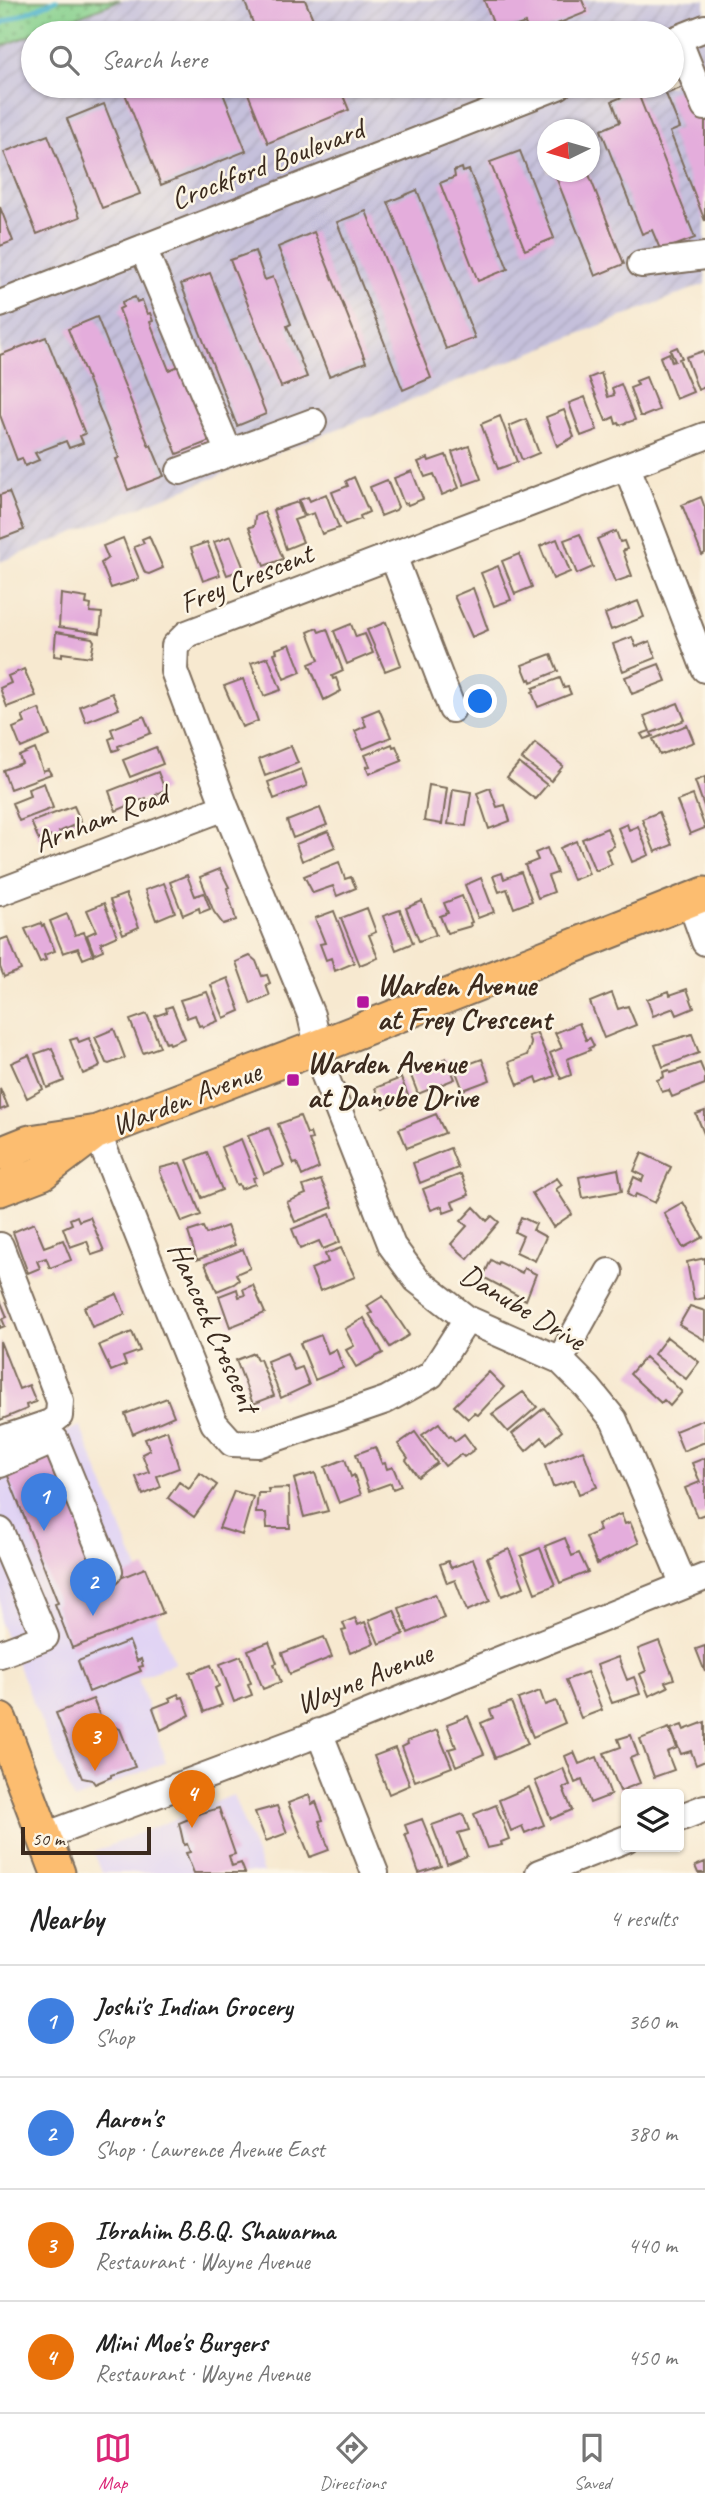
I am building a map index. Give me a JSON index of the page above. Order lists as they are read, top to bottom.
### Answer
{
  "streets": {
    "main road": ["Warden Avenue"],
    "street": [
      "Crockford Boulevard",
      "Frey Crescent",
      "Arnham Road",
      "Danube Drive",
      "Hancock Crescent",
      "Wayne Avenue"
    ]
  },
  "crossings": [
    ["Frey Crescent", "Arnham Road"],
    ["Frey Crescent", "Warden Avenue"],
    ["Frey Crescent", "Danube Drive"],
    ["Warden Avenue", "Danube Drive"],
    ["Warden Avenue", "Hancock Crescent"],
    ["Danube Drive", "Hancock Crescent"],
    ["Danube Drive", "Wayne Avenue"]
  ],
  "places": {
    "transit": ["Warden Avenue at Frey Crescent", "Warden Avenue at Danube Drive"]
  },
  "scale_bar": "50 m",
  "north": "left",
  "page": {
    "search": "Search here",
    "pins": [
      "1",
      "2",
      "3",
      "4"
    ],
    "scale": "50 m",
    "heading": ["Nearby", "4 results"],
    "list": [
      {
        "mark": "1",
        "name": "Joshi's Indian Grocery",
        "note": "Shop",
        "value": "360 m"
      },
      {
        "mark": "2",
        "name": "Aaron's",
        "note": "Shop · Lawrence Avenue East",
        "value": "380 m"
      },
      {
        "mark": "3",
        "name": "Ibrahim B.B.Q. Shawarma",
        "note": "Restaurant · Wayne Avenue",
        "value": "440 m"
      },
      {
        "mark": "4",
        "name": "Mini Moe's Burgers",
        "note": "Restaurant · Wayne Avenue",
        "value": "450 m"
      }
    ],
    "nav": ["Map", "Directions", "Saved"]
  }
}
